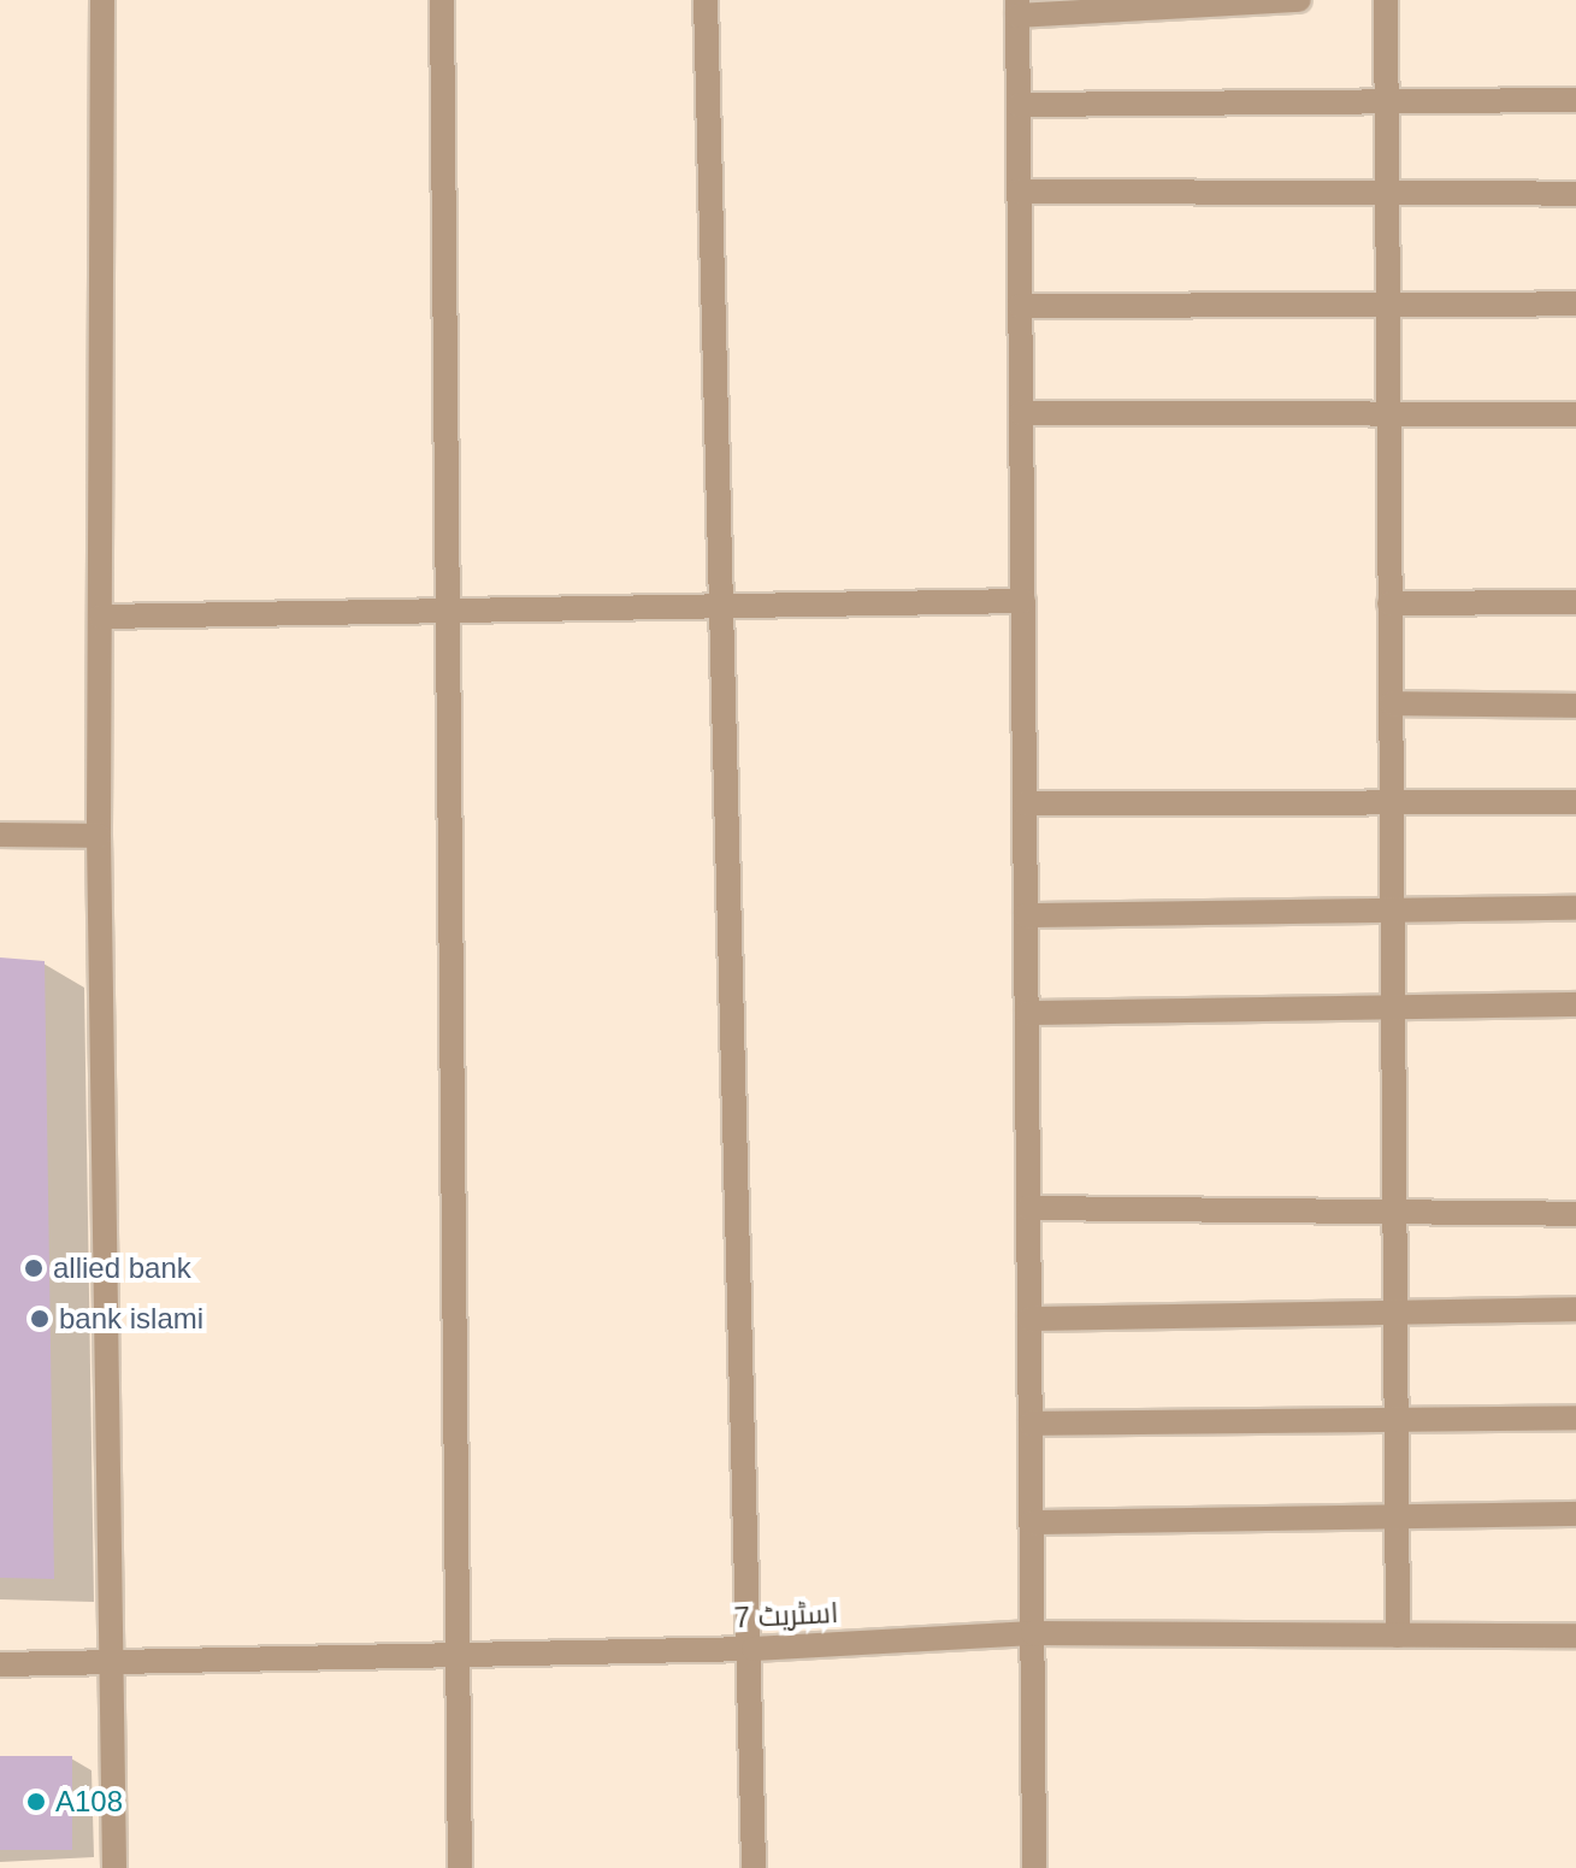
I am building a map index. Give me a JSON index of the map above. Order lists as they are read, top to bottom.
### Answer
{
  "streets": {
    "street": ["اسٹریٹ 7"]
  },
  "places": ["allied bank", "bank islami", "A108"]
}
